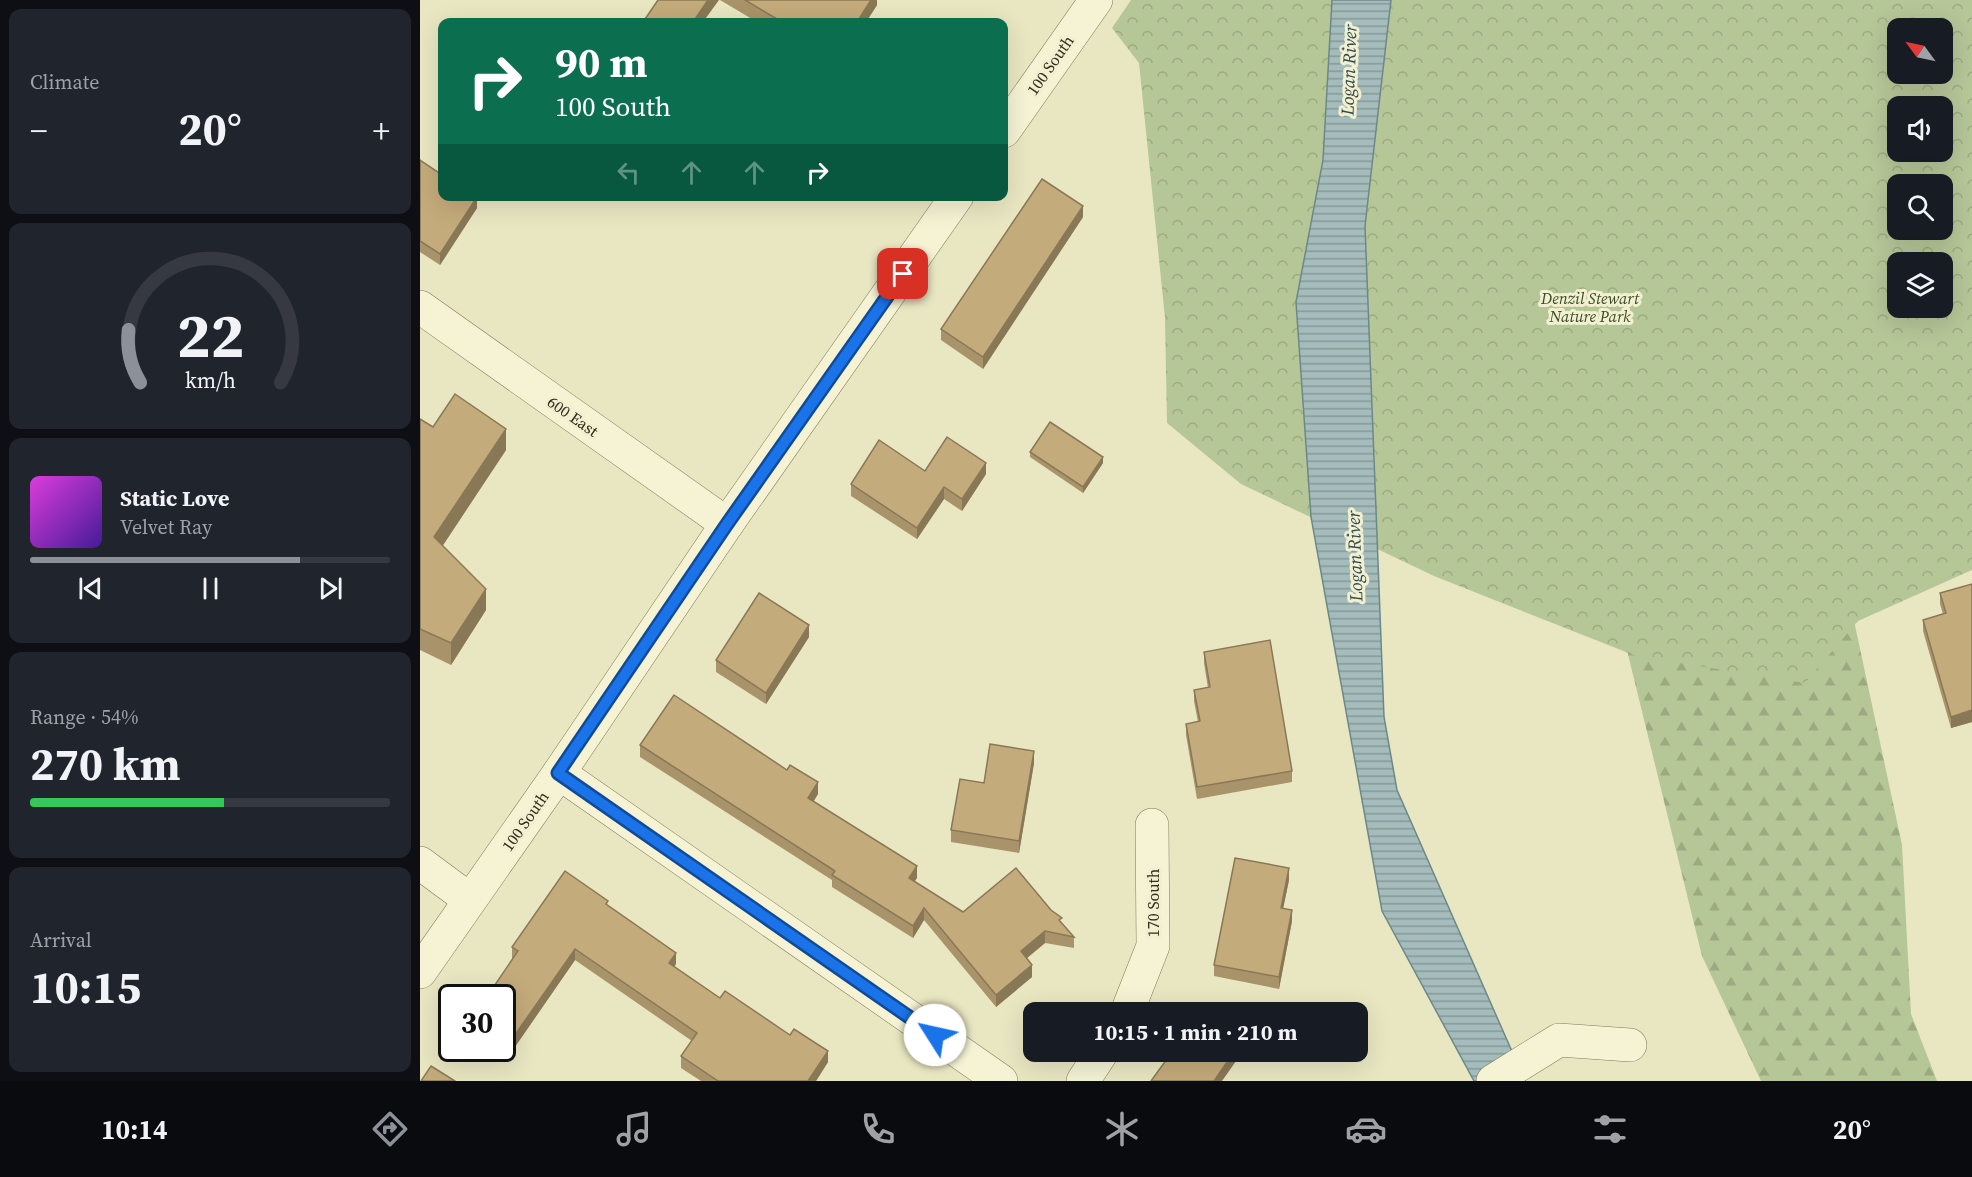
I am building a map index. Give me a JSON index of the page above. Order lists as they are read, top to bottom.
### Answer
{
  "streets": {
    "street": ["100 South", "600 East", "170 South"]
  },
  "crossings": [
    ["100 South", "600 East"]
  ],
  "water": ["Logan River"],
  "parks": ["Denzil Stewart Nature Park"],
  "north": "top left",
  "page": {
    "tile": [
      "Climate",
      ["Range · 54%", "270 km"],
      ["Arrival", "10:15"]
    ],
    "turn": ["90 m", "100 South"],
    "heat": ["−", "20°", "+"],
    "song": ["Static Love", "Velvet Ray"],
    "limit": "30",
    "trip": "10:15 · 1 min · 210 m",
    "tabs": ["10:14", "20°"],
    "gauge": ["22", "km/h"]
  }
}
